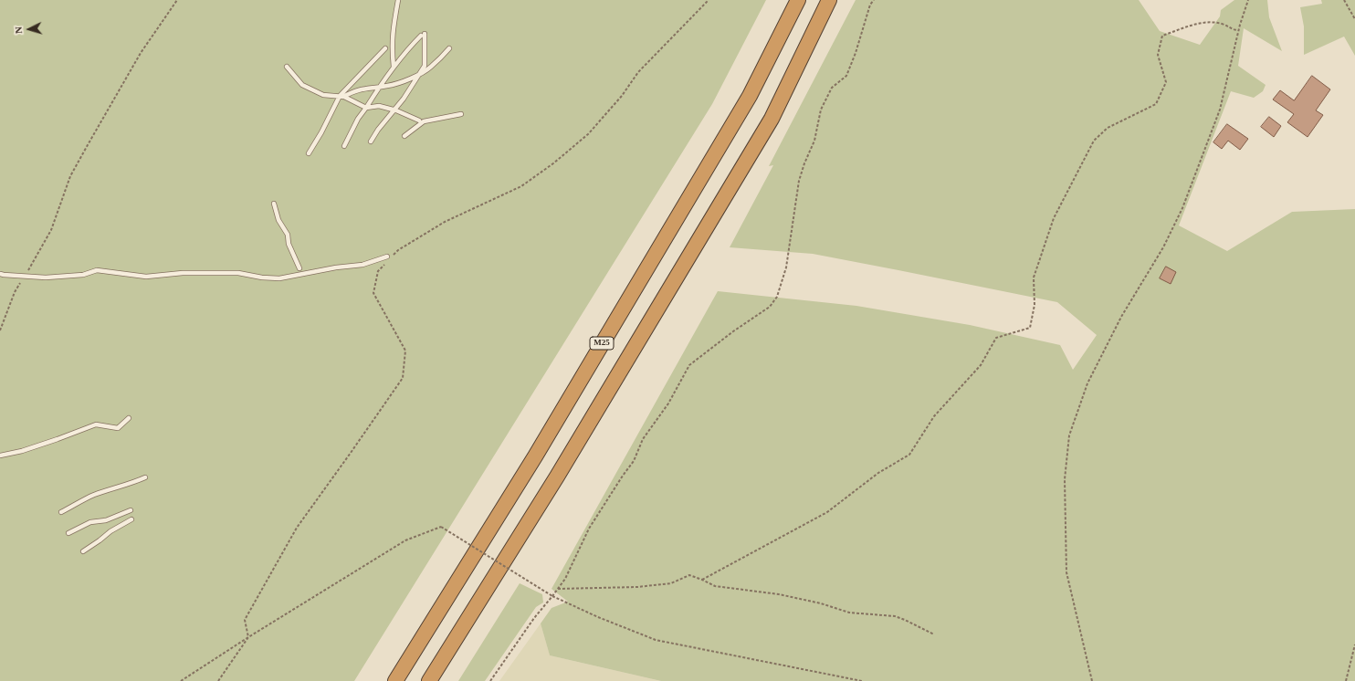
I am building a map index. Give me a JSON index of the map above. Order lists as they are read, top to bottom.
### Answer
{
  "streets": {
    "highway": ["M25"]
  },
  "north": "left"
}
